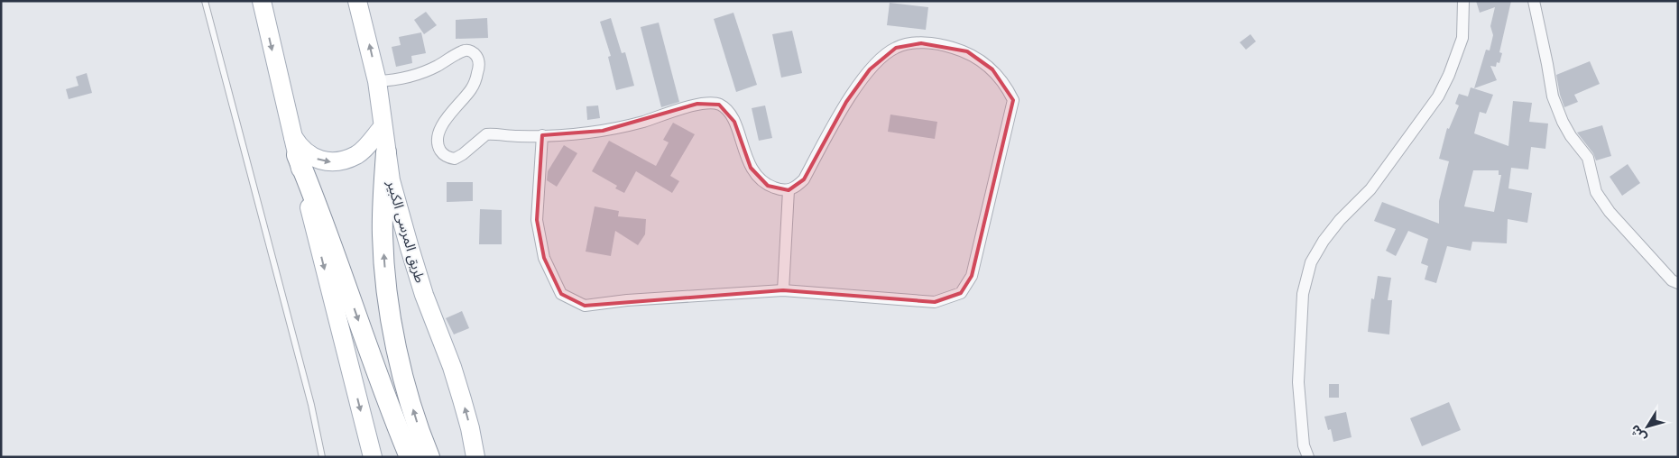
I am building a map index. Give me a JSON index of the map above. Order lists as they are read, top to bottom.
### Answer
{
  "streets": {
    "main road": ["طريق المرسى الكبير"]
  },
  "north": "bottom left"
}
